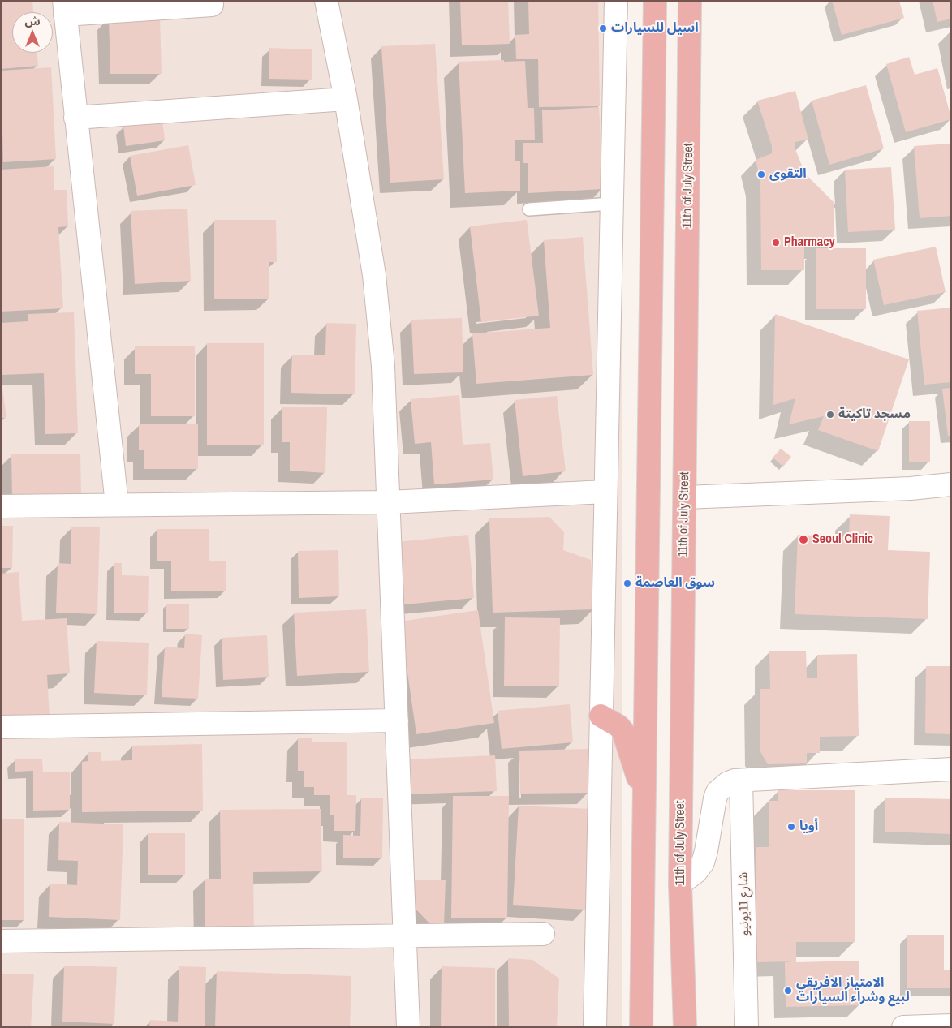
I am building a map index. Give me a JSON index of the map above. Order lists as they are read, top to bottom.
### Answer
{
  "streets": {
    "highway": ["11th of July Street"],
    "street": ["شارع 11يونيو"]
  },
  "places": [
    "اسيل للسيارات",
    "التقوى",
    "Pharmacy",
    "مسجد تاكيتة",
    "Seoul Clinic",
    "سوق العاصمة",
    "أويا",
    "الامتياز الافريقي لبيع وشراء السيارات"
  ],
  "north": "top"
}
